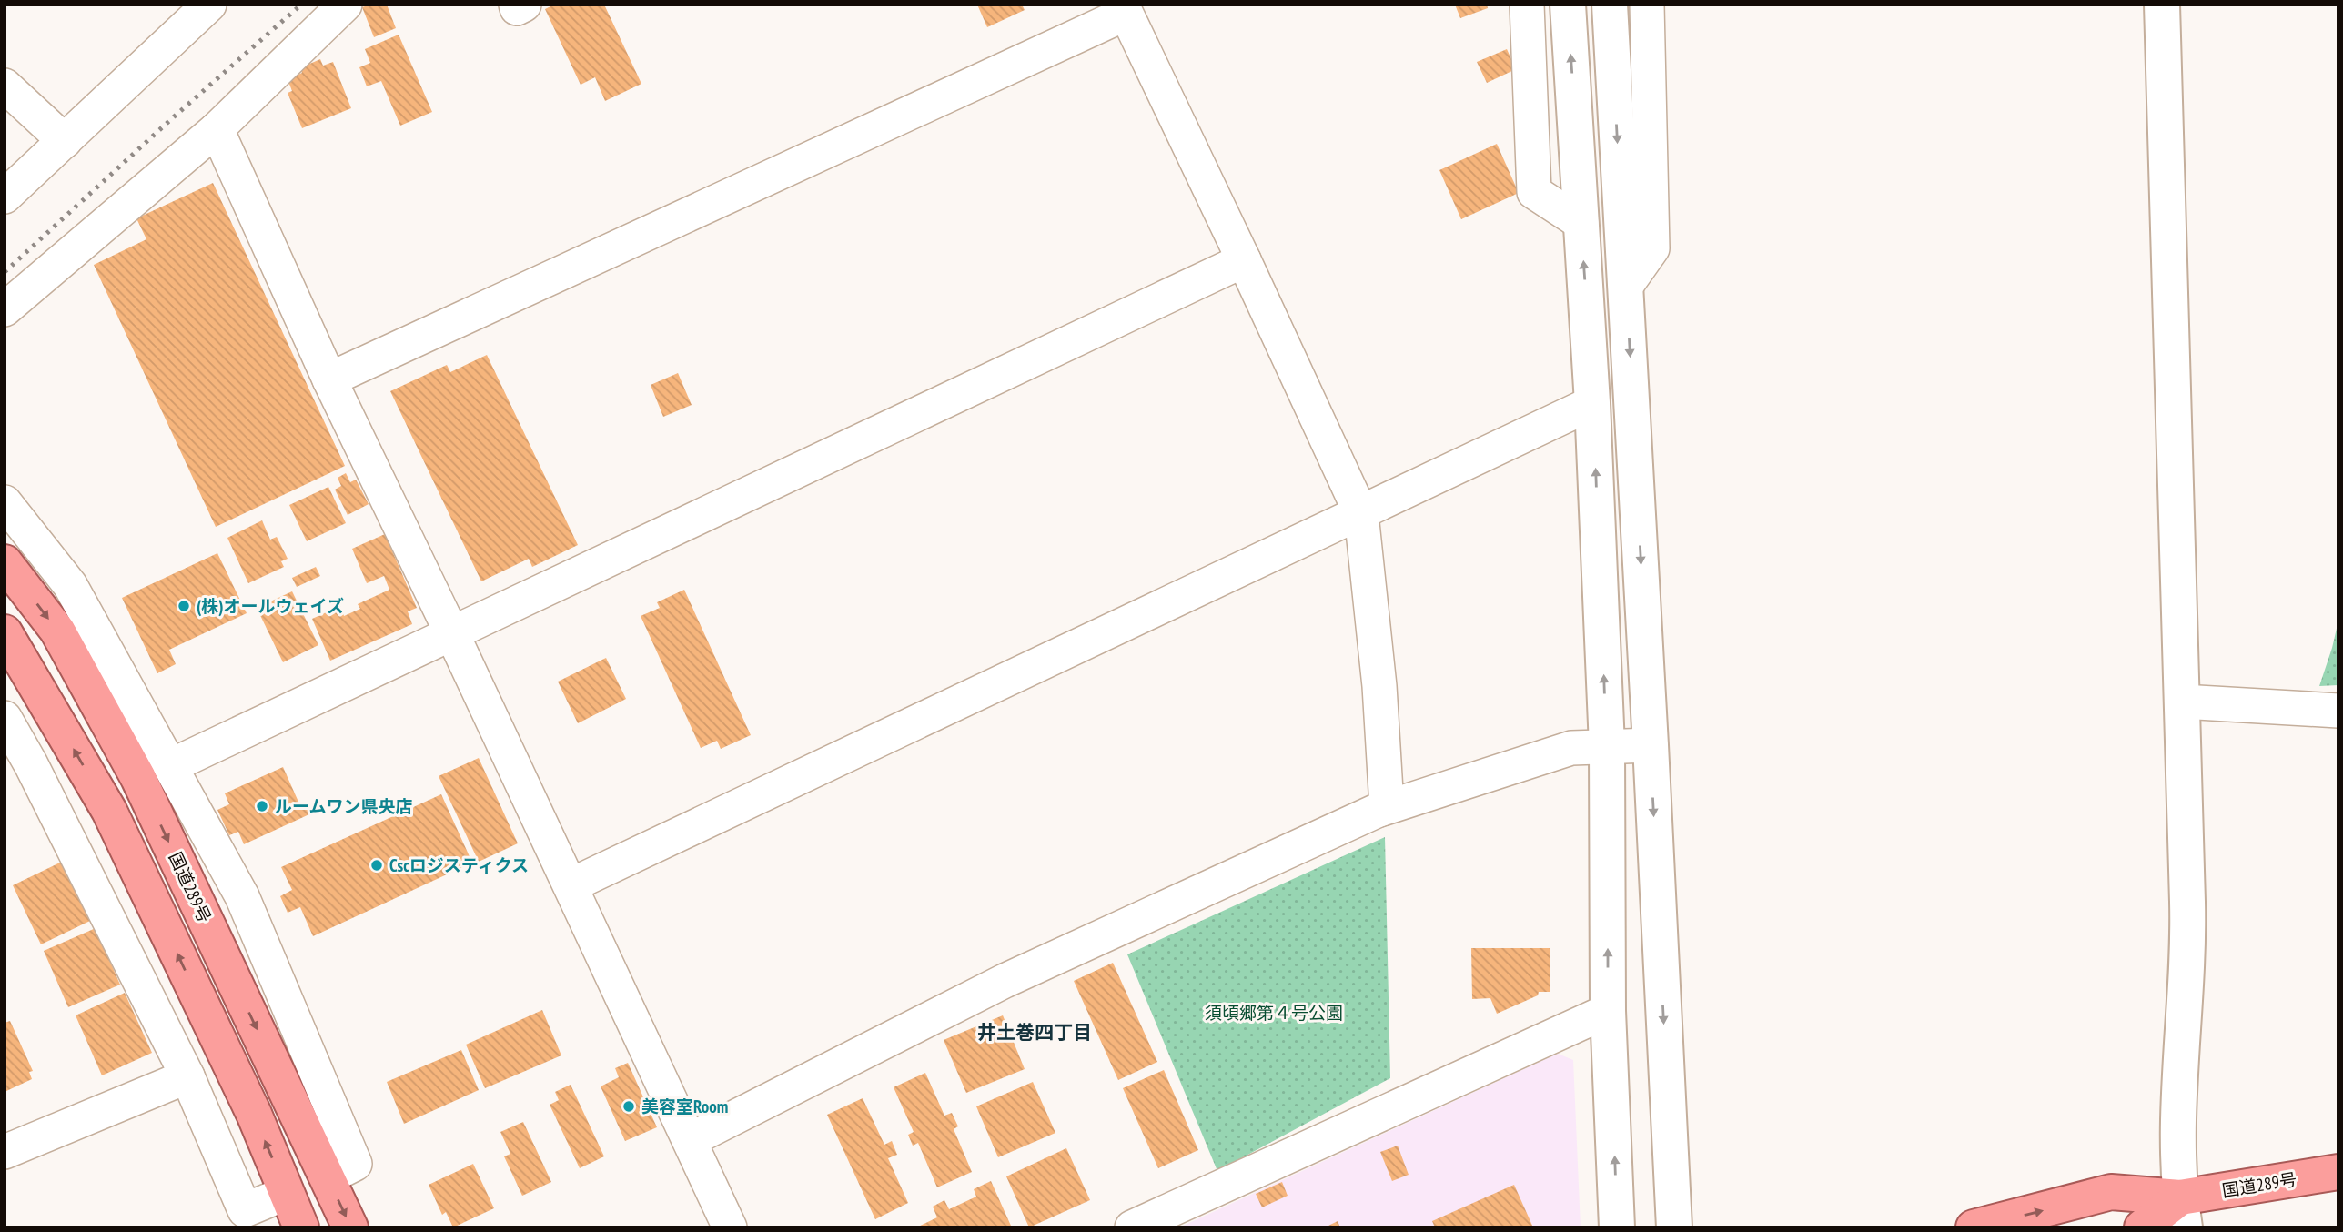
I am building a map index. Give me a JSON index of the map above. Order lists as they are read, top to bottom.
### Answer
{
  "streets": {
    "highway": ["国道289号"]
  },
  "districts": ["井土巻四丁目"],
  "parks": ["須頃郷第４号公園"],
  "places": [
    "(株)オールウェイズ",
    "ルームワン県央店",
    "Cscロジスティクス",
    "美容室Room"
  ]
}
